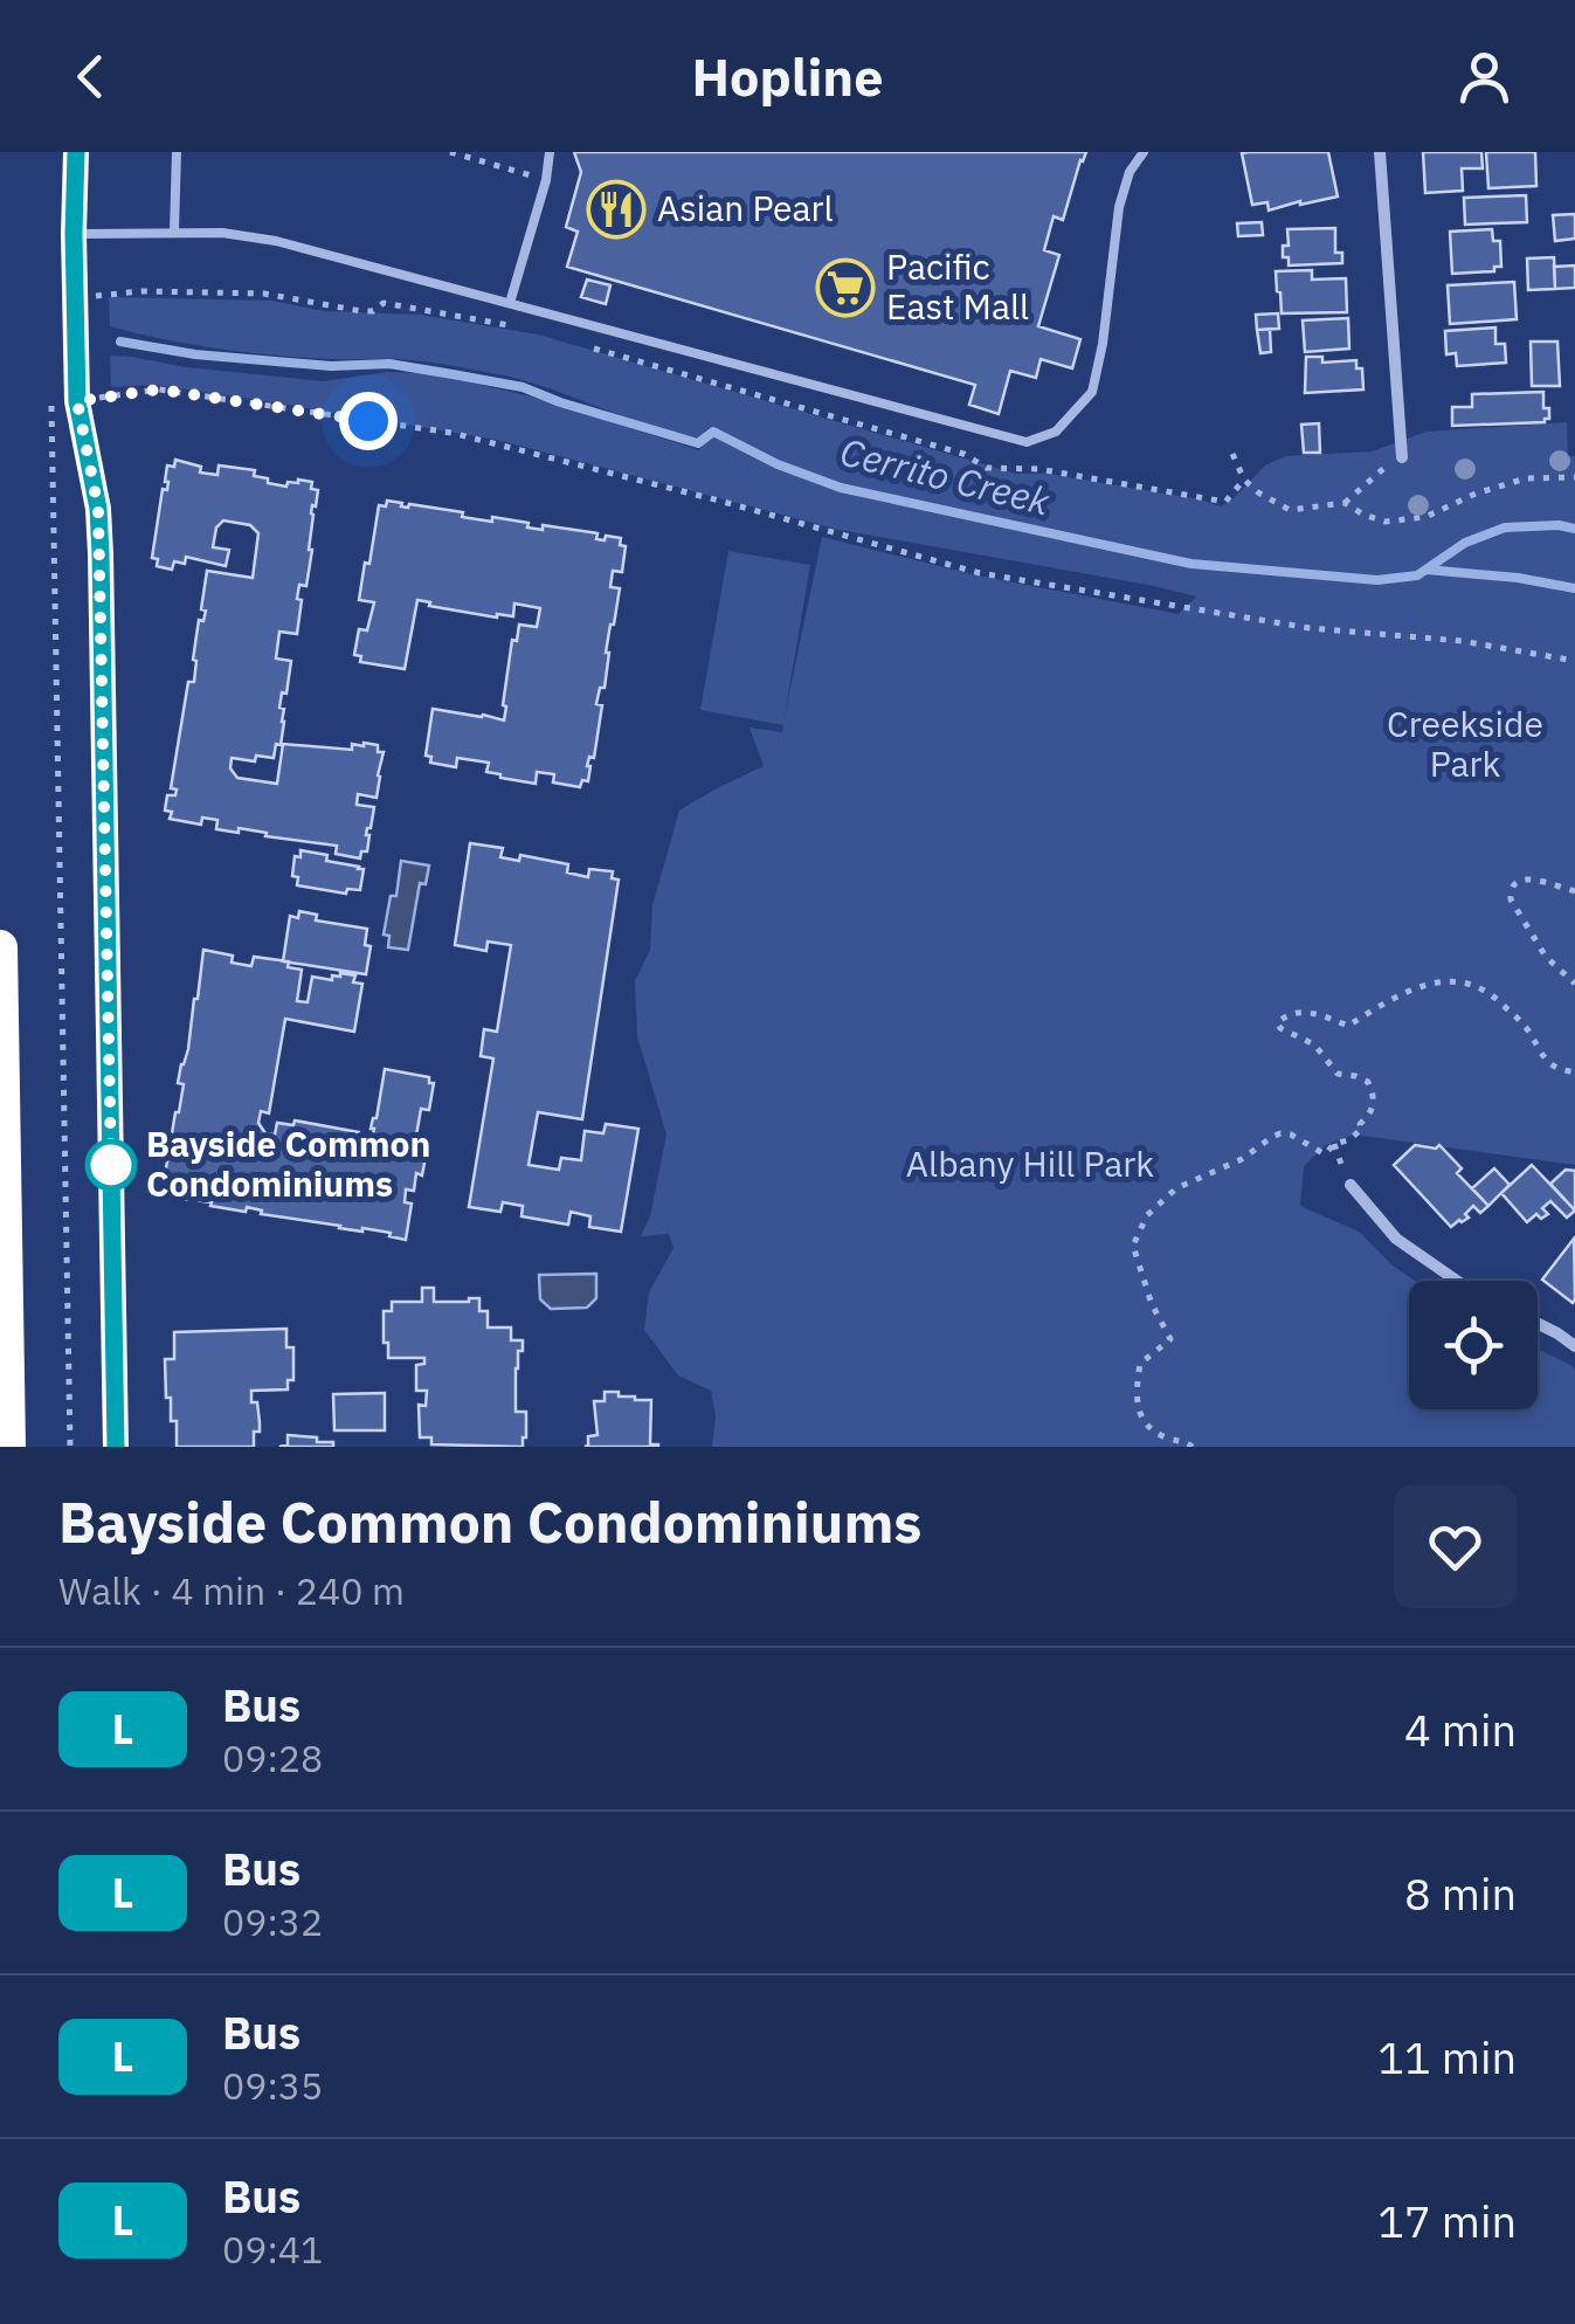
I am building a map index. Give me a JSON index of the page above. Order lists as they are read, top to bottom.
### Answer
{
  "water": ["Cerrito Creek"],
  "parks": ["Creekside Park", "Albany Hill Park"],
  "places": {
    "restaurant": ["Asian Pearl"],
    "supermarket": ["Pacific East Mall"],
    "other": ["Bayside Common Condominiums"]
  },
  "lines": ["bus line L"],
  "page": {
    "header": "Hopline",
    "heading": ["Bayside Common Condominiums", "Walk · 4 min · 240 m"],
    "list": [
      {
        "mark": "L",
        "name": "Bus",
        "note": "09:28",
        "value": "4 min"
      },
      {
        "mark": "L",
        "name": "Bus",
        "note": "09:32",
        "value": "8 min"
      },
      {
        "mark": "L",
        "name": "Bus",
        "note": "09:35",
        "value": "11 min"
      },
      {
        "mark": "L",
        "name": "Bus",
        "note": "09:41",
        "value": "17 min"
      }
    ]
  }
}
